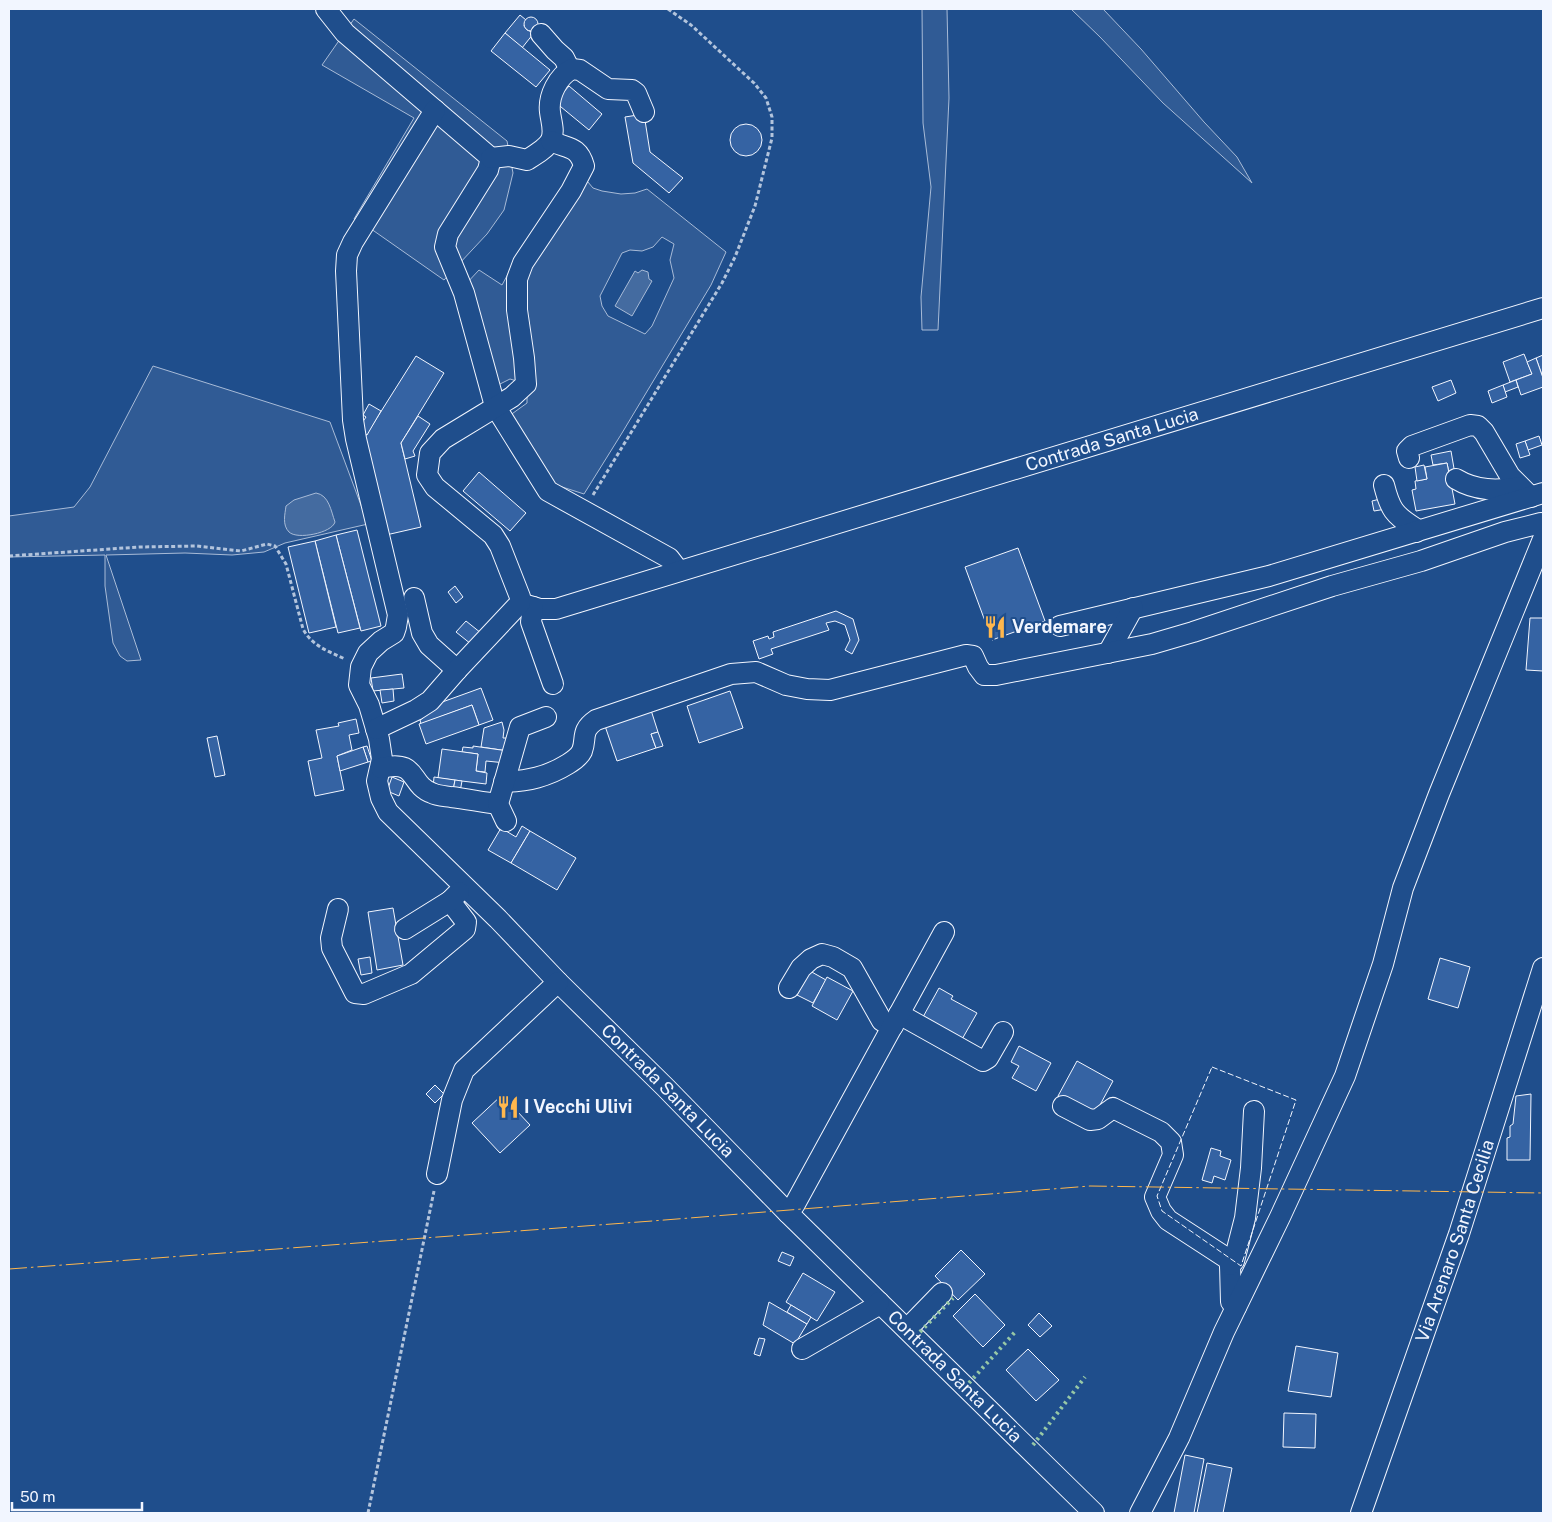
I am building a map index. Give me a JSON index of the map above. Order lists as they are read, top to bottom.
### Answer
{
  "streets": {
    "street": ["Contrada Santa Lucia", "Via Arenaro Santa Cecilia"]
  },
  "places": {
    "restaurant": ["Verdemare", "I Vecchi Ulivi"]
  },
  "scale_bar": "50 m"
}
